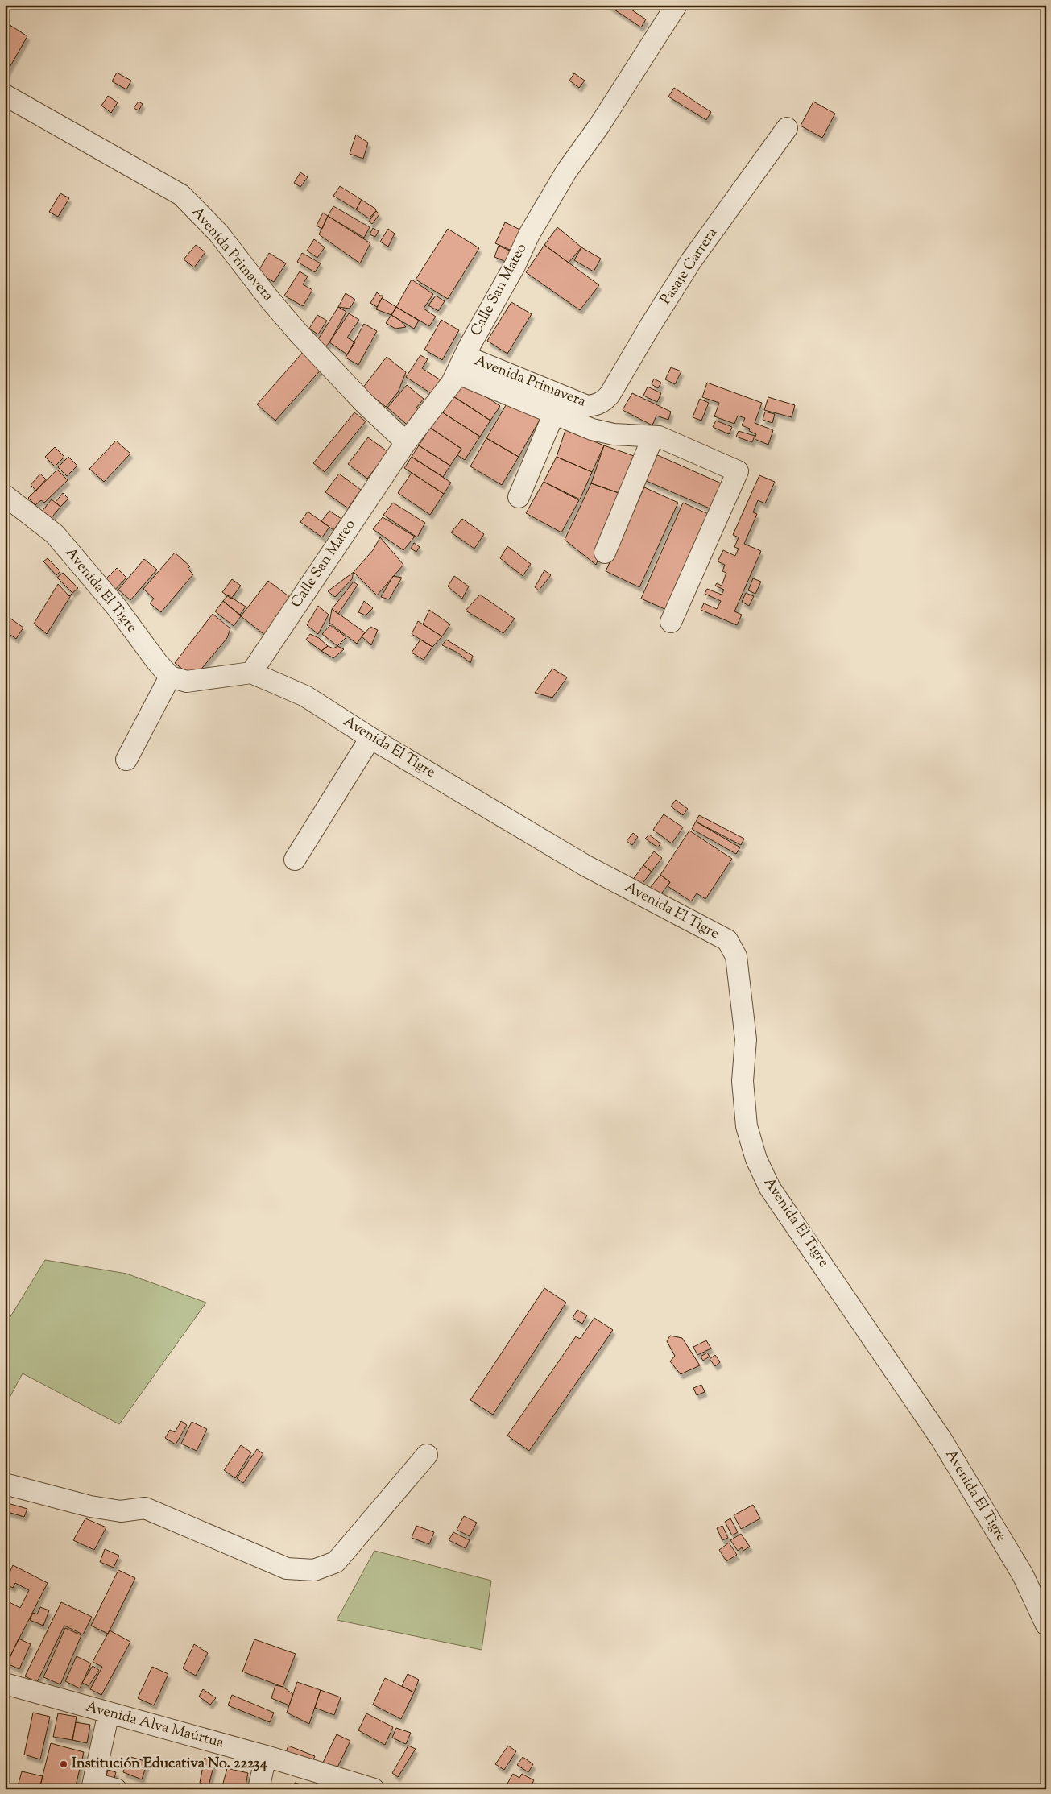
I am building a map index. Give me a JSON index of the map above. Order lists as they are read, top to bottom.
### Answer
{
  "streets": {
    "street": [
      "Avenida Primavera",
      "Pasaje Carrera",
      "Calle San Mateo",
      "Avenida El Tigre",
      "Avenida Alva Maúrtua"
    ]
  },
  "crossings": [
    ["Avenida Primavera", "Pasaje Carrera"],
    ["Avenida Primavera", "Calle San Mateo"],
    ["Calle San Mateo", "Avenida El Tigre"]
  ],
  "places": ["Institución Educativa No. 22234"]
}
